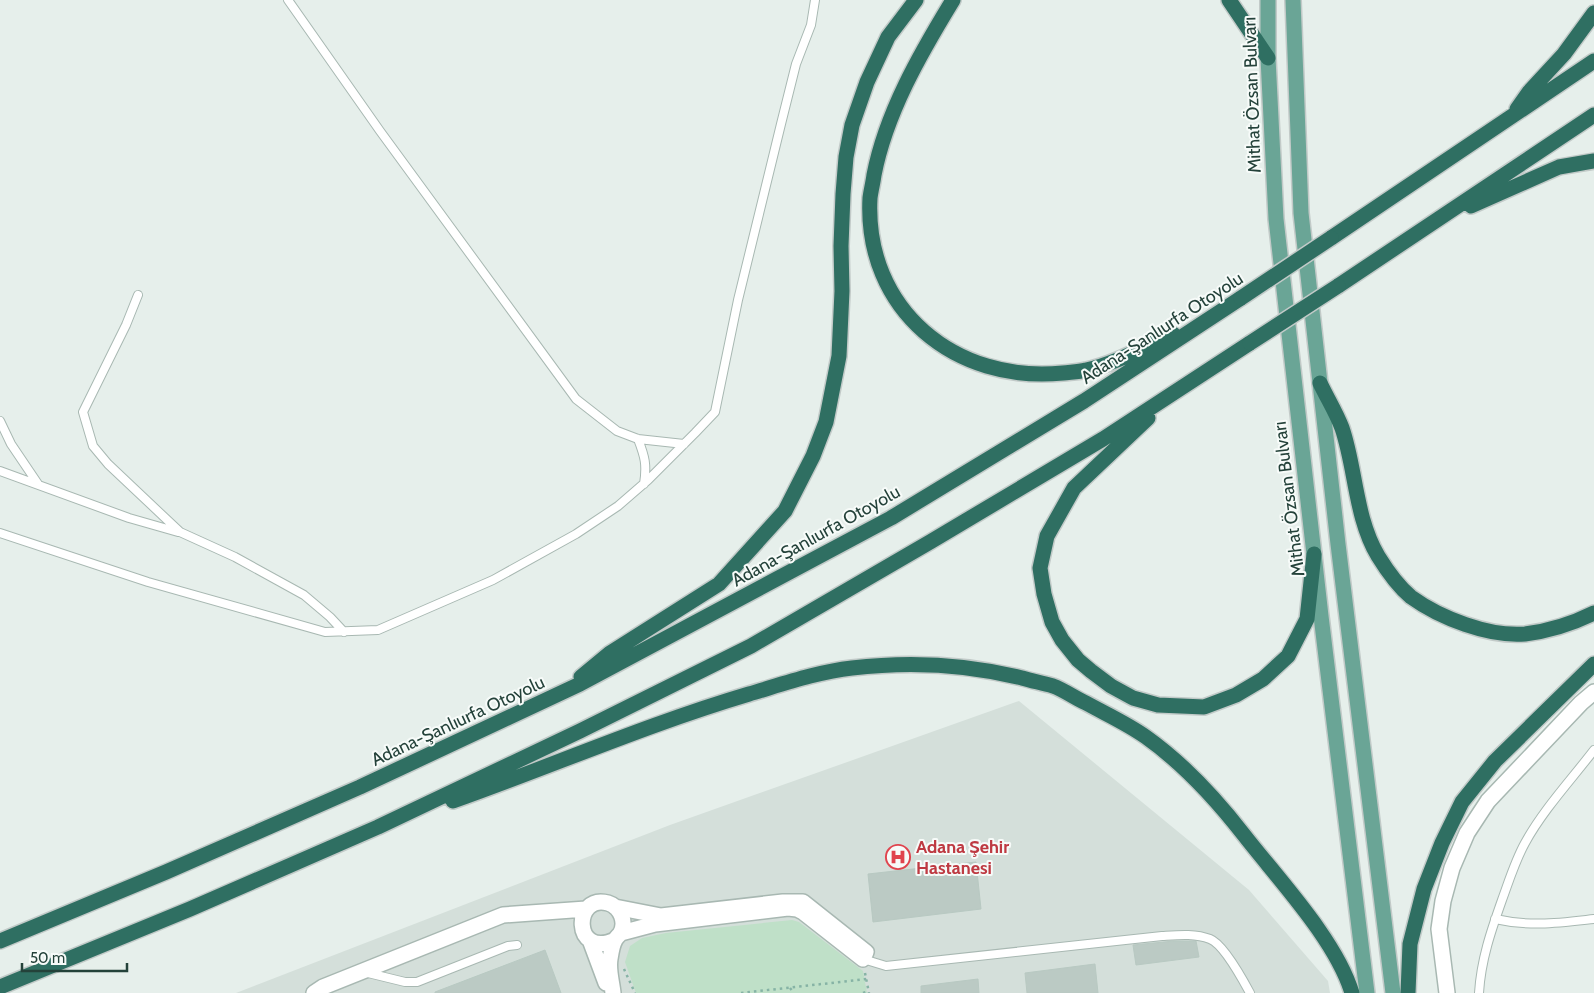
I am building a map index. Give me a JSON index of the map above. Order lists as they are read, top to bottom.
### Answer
{
  "streets": {
    "highway": ["Adana-Şanlıurfa Otoyolu"],
    "main road": ["Mithat Özsan Bulvarı"]
  },
  "places": {
    "hospital": ["Adana Şehir Hastanesi"]
  },
  "scale_bar": "50 m"
}
